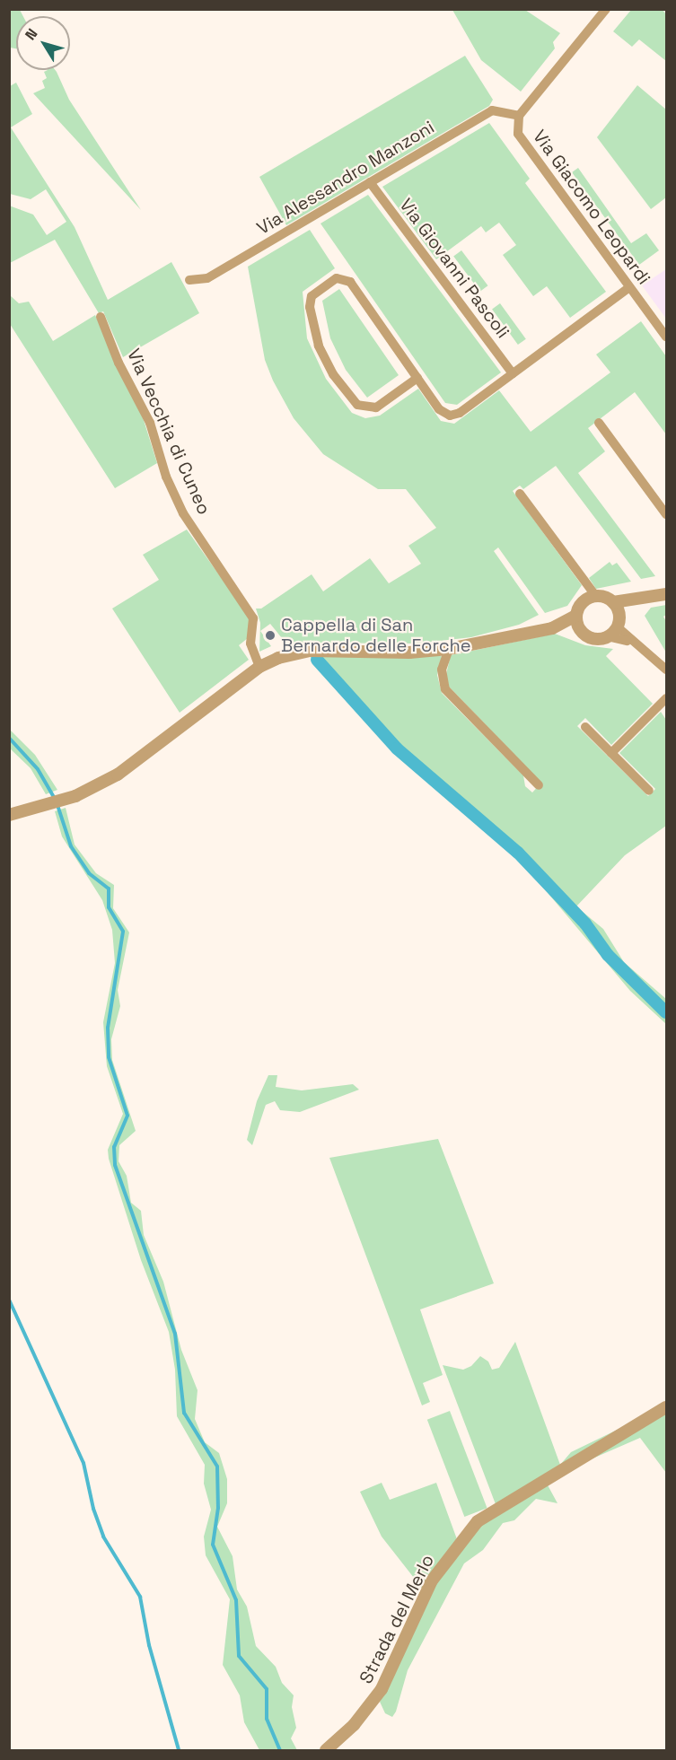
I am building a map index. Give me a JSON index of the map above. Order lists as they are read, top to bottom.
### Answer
{
  "streets": {
    "street": [
      "Via Alessandro Manzoni",
      "Via Giacomo Leopardi",
      "Via Giovanni Pascoli",
      "Via Vecchia di Cuneo",
      "Strada del Merlo"
    ]
  },
  "crossings": [
    ["Via Alessandro Manzoni", "Via Giacomo Leopardi"],
    ["Via Alessandro Manzoni", "Via Giovanni Pascoli"]
  ],
  "places": ["Cappella di San Bernardo delle Forche"],
  "north": "top left"
}
